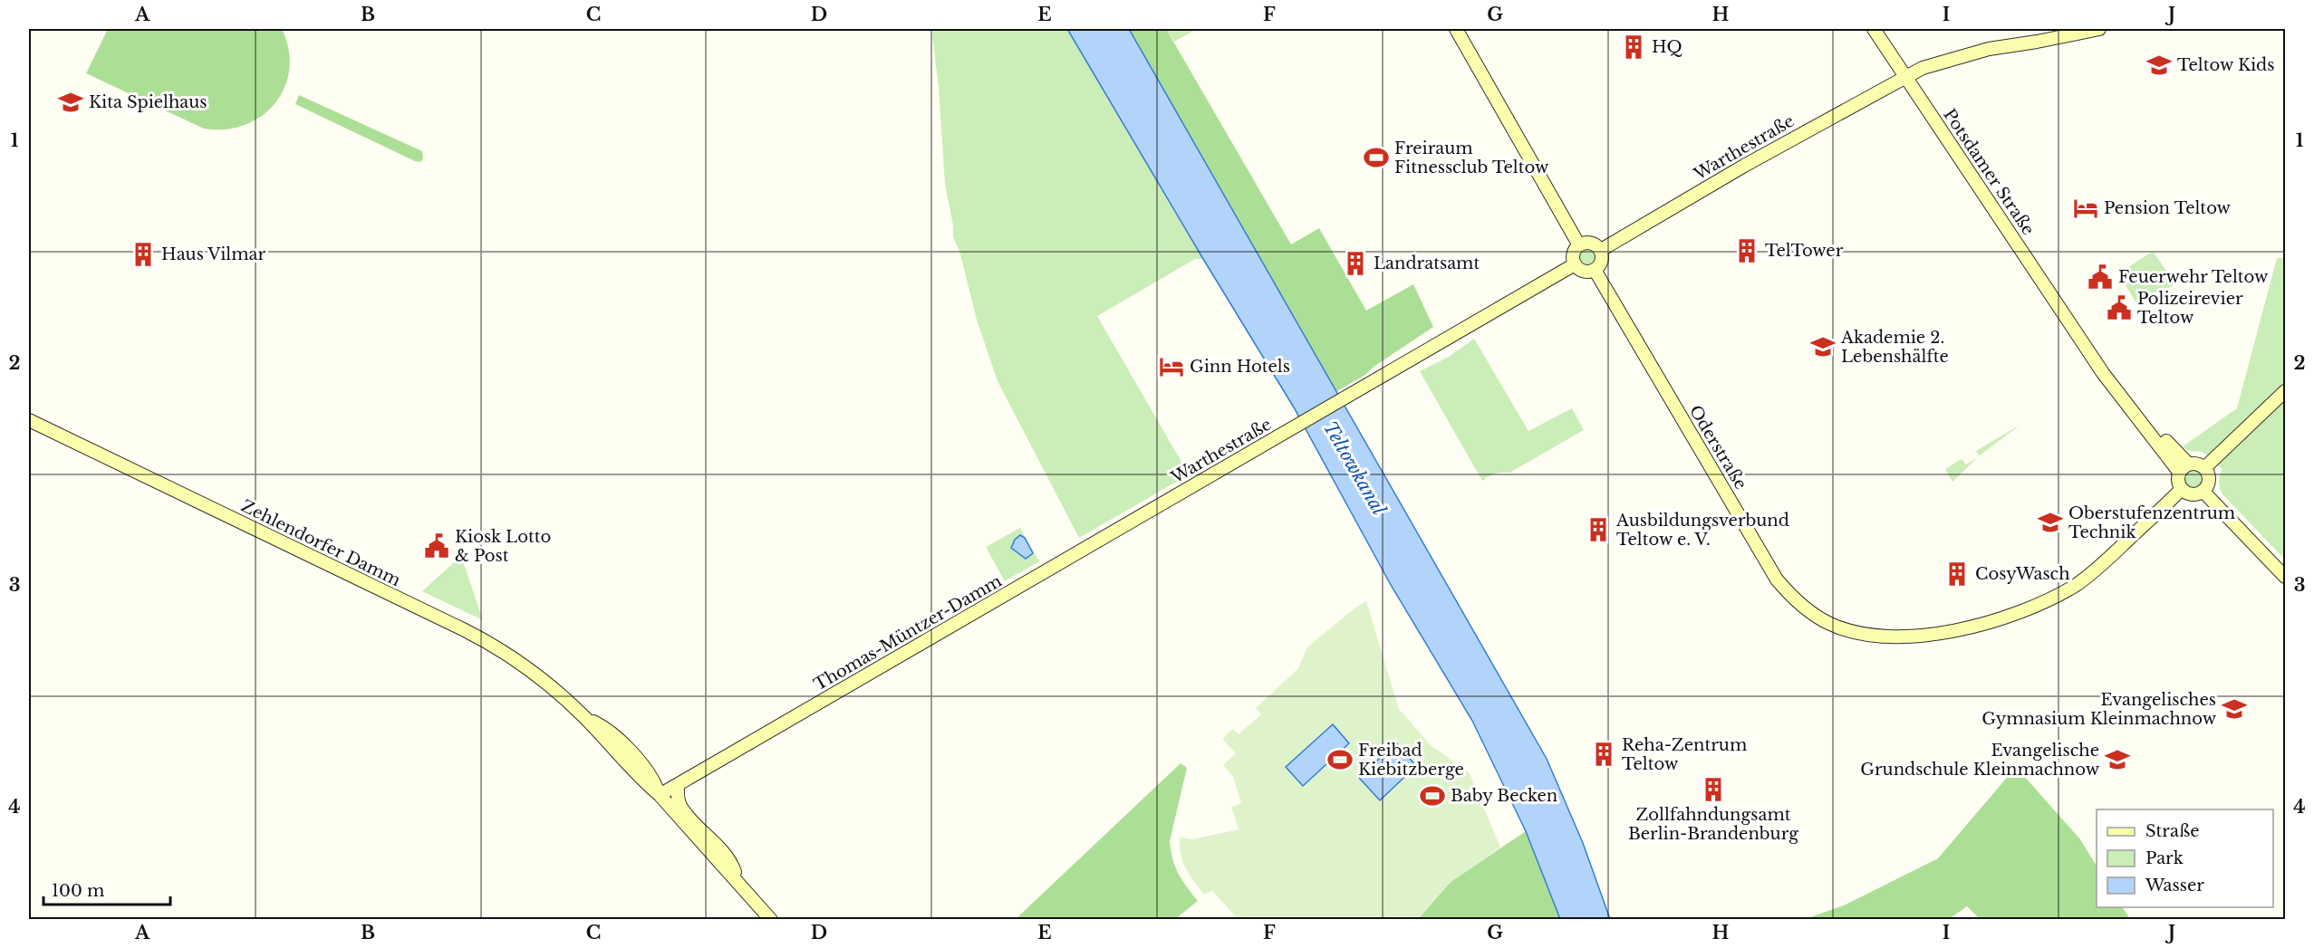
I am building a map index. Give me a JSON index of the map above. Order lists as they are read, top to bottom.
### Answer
{
  "streets": {
    "street": [
      "Warthestraße",
      "Potsdamer Straße",
      "Oderstraße",
      "Zehlendorfer Damm",
      "Thomas-Müntzer-Damm"
    ]
  },
  "crossings": [
    ["Warthestraße", "Potsdamer Straße"],
    ["Warthestraße", "Oderstraße"],
    ["Warthestraße", "Thomas-Müntzer-Damm"],
    ["Potsdamer Straße", "Oderstraße"],
    ["Zehlendorfer Damm", "Thomas-Müntzer-Damm"]
  ],
  "water": ["Teltowkanal"],
  "places": {
    "building": [
      "HQ",
      "TelTower",
      "Haus Vilmar",
      "Landratsamt",
      "Ausbildungsverbund Teltow e. V.",
      "CosyWasch",
      "Reha-Zentrum Teltow",
      "Zollfahndungsamt Berlin-Brandenburg"
    ],
    "school or university": [
      "Teltow Kids",
      "Kita Spielhaus",
      "Akademie 2. Lebenshälfte",
      "Oberstufenzentrum Technik",
      "Evangelisches Gymnasium Kleinmachnow",
      "Evangelische Grundschule Kleinmachnow"
    ],
    "sports": ["Freiraum Fitnessclub Teltow", "Freibad Kiebitzberge", "Baby Becken"],
    "hotel": ["Pension Teltow", "Ginn Hotels"],
    "public building": ["Feuerwehr Teltow", "Polizeirevier Teltow", "Kiosk Lotto & Post"]
  },
  "legend": ["Straße", "Park", "Wasser"],
  "scale_bar": "100 m",
  "grid": {
    "columns": [
      "A",
      "B",
      "C",
      "D",
      "E",
      "F",
      "G",
      "H",
      "I",
      "J"
    ],
    "rows": [
      "1",
      "2",
      "3",
      "4"
    ]
  }
}
